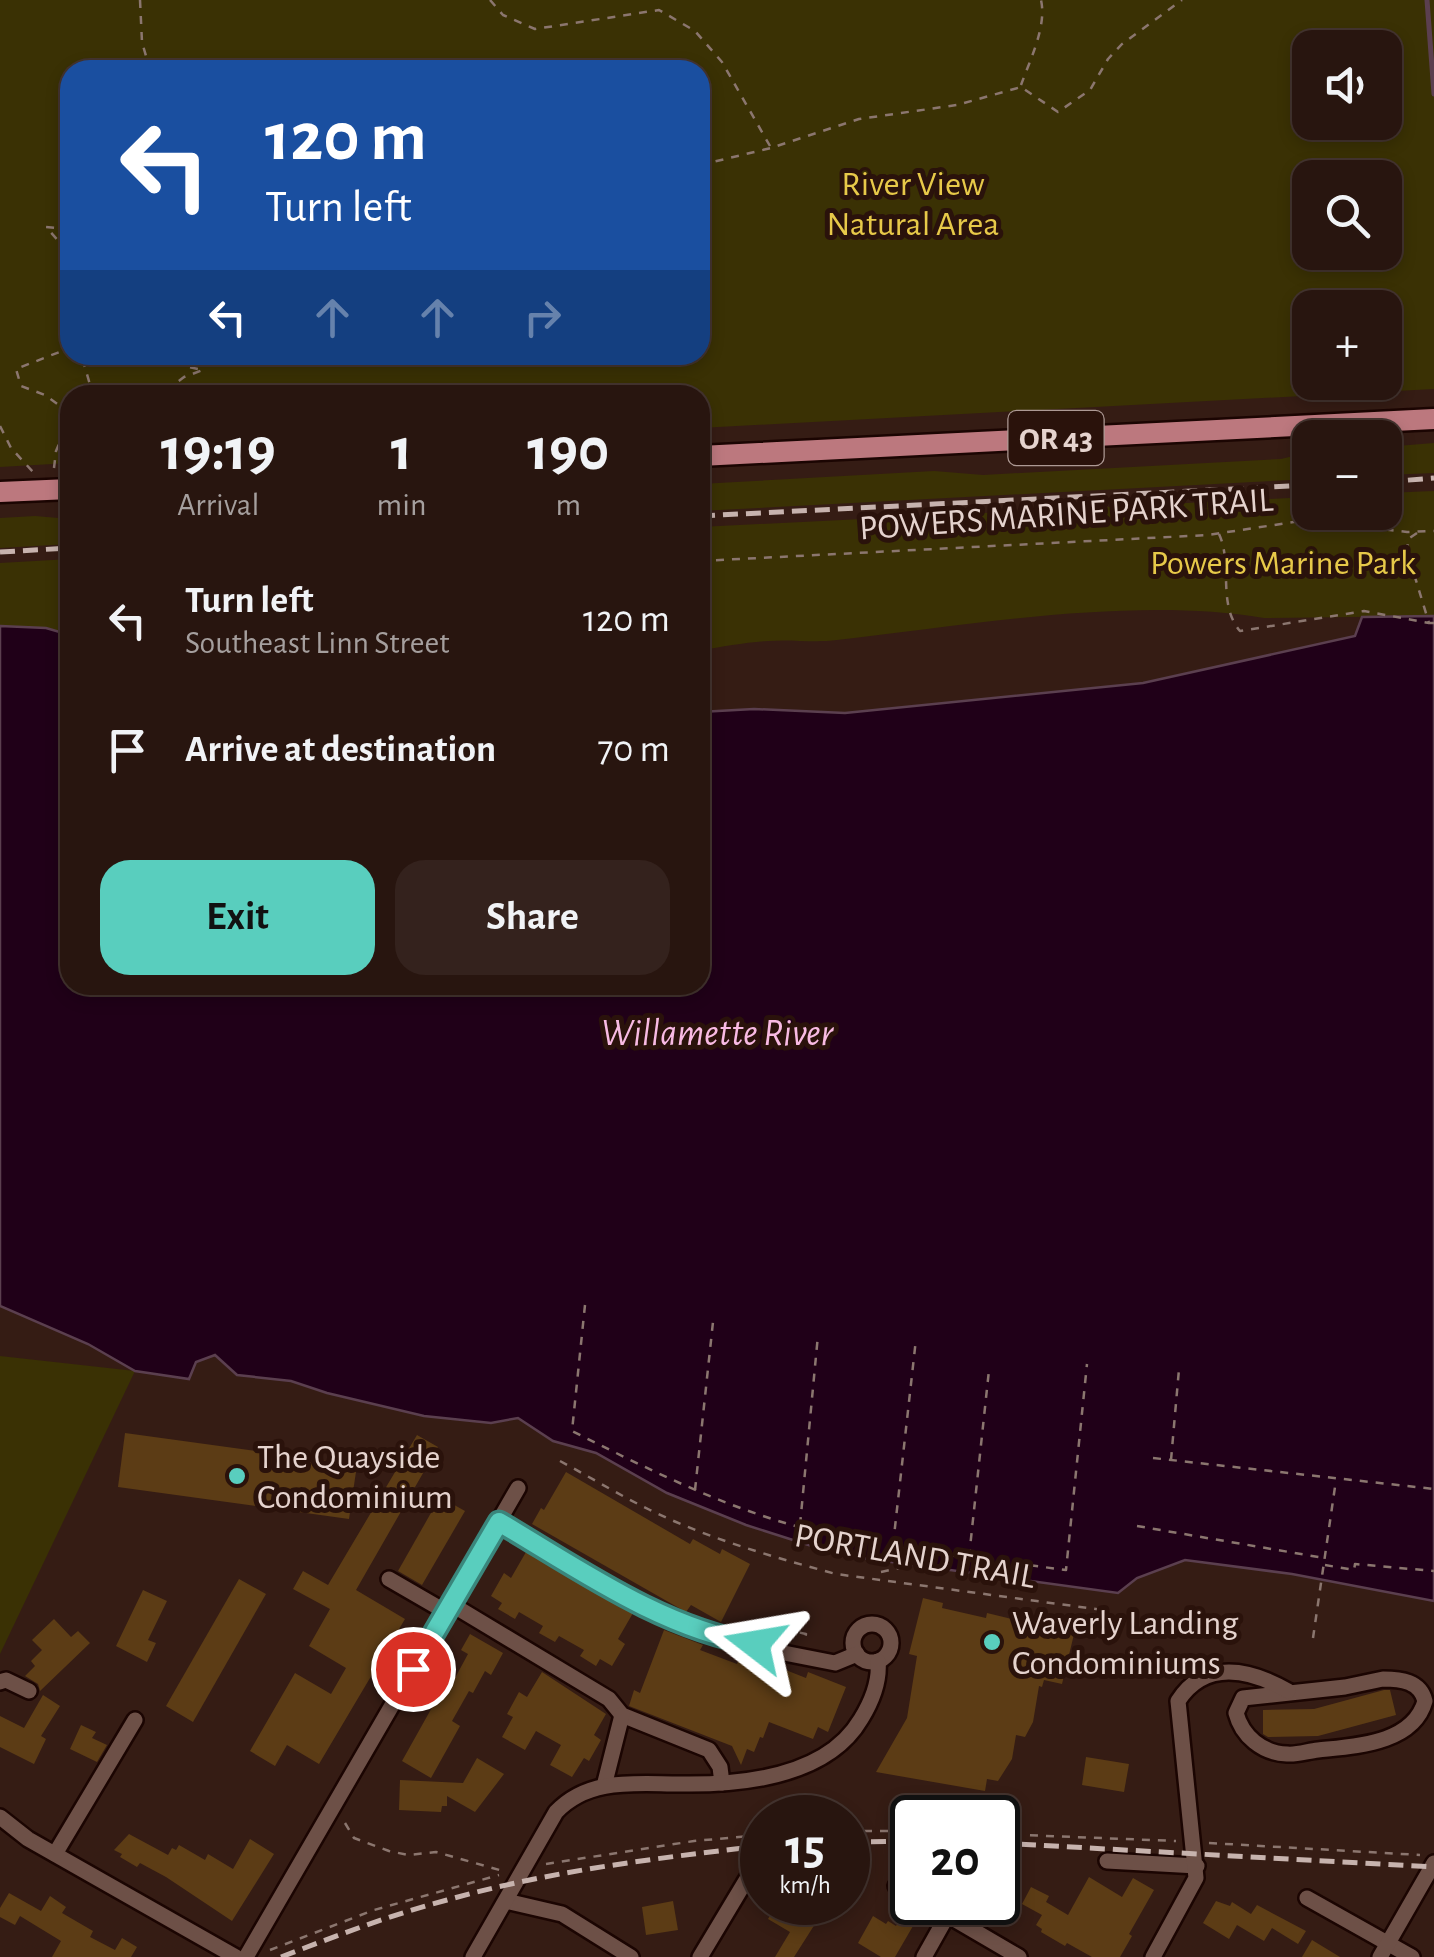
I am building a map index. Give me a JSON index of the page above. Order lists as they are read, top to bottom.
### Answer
{
  "streets": {
    "main road": ["OR 43"],
    "path": ["POWERS MARINE PARK TRAIL", "PORTLAND TRAIL"]
  },
  "water": ["Willamette River"],
  "parks": ["River View Natural Area", "Powers Marine Park"],
  "places": ["The Quayside Condominium", "Waverly Landing Condominiums"],
  "page": {
    "map_buttons": ["+", "−"],
    "turn": ["120 m", "Turn left"],
    "eta": [
      "19:19",
      "Arrival",
      "1",
      "min",
      "190",
      "m"
    ],
    "list": [
      {
        "name": "Turn left",
        "note": "Southeast Linn Street",
        "value": "120 m"
      },
      {
        "name": "Arrive at destination",
        "value": "70 m"
      }
    ],
    "buttons": ["Exit", "Share"],
    "speed": "15 km/h",
    "limit": "20"
  }
}
